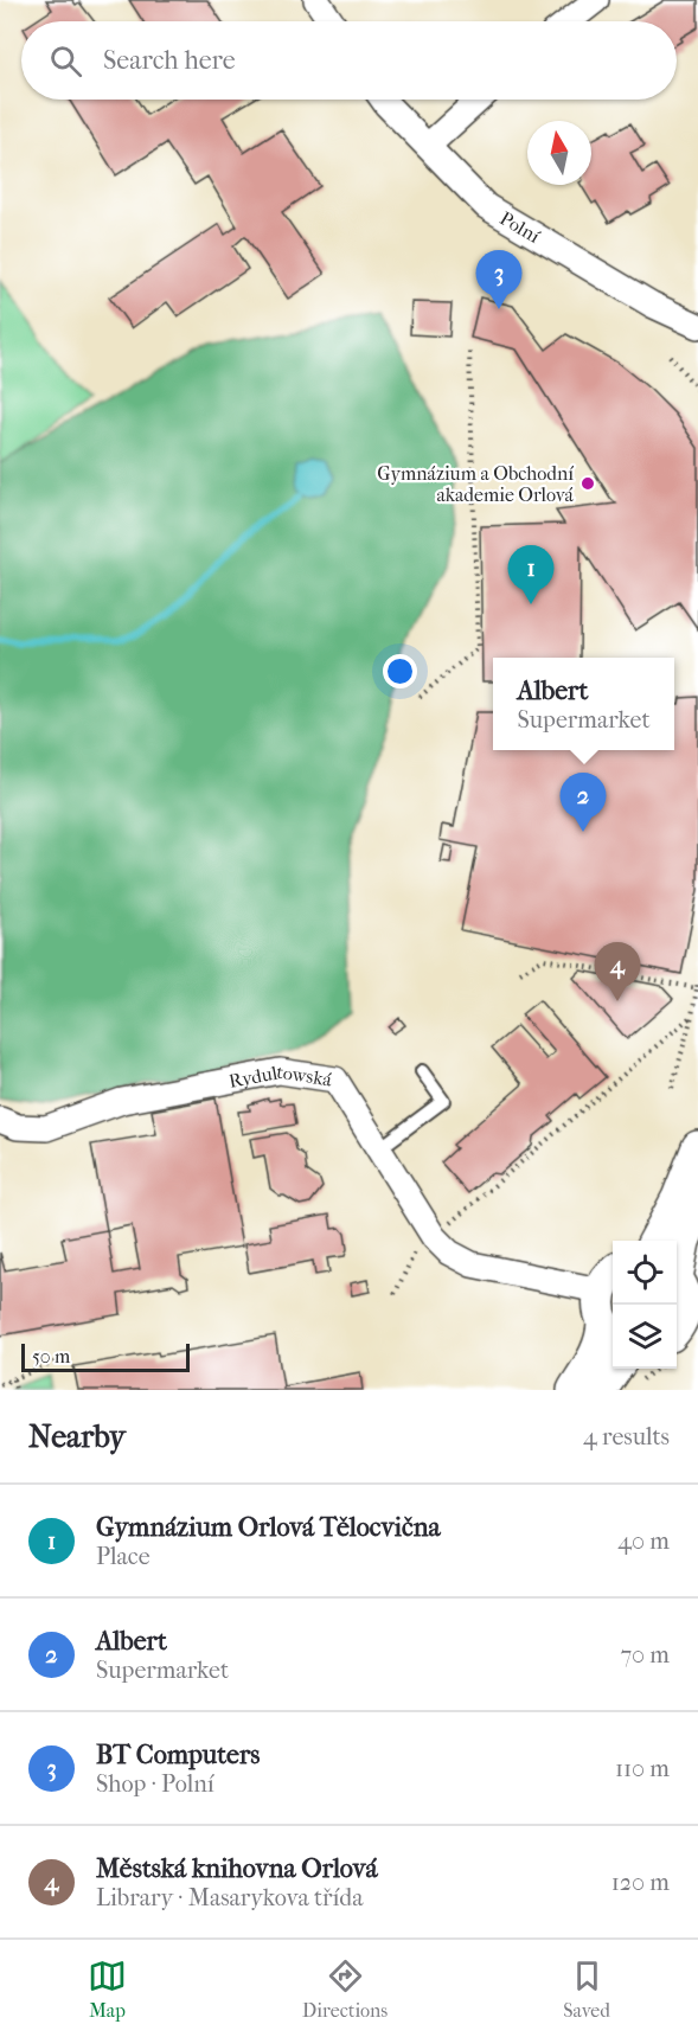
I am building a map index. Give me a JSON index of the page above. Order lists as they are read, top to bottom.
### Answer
{
  "streets": {
    "street": ["Polní", "Rydultowská"]
  },
  "places": ["Gymnázium a Obchodní akademie Orlová"],
  "scale_bar": "50 m",
  "north": "top",
  "page": {
    "search": "Search here",
    "pins": [
      "3",
      "1",
      "2",
      "4"
    ],
    "popup": ["Albert", "Supermarket"],
    "scale": "50 m",
    "heading": ["Nearby", "4 results"],
    "list": [
      {
        "mark": "1",
        "name": "Gymnázium Orlová Tělocvična",
        "note": "Place",
        "value": "40 m"
      },
      {
        "mark": "2",
        "name": "Albert",
        "note": "Supermarket",
        "value": "70 m"
      },
      {
        "mark": "3",
        "name": "BT Computers",
        "note": "Shop · Polní",
        "value": "110 m"
      },
      {
        "mark": "4",
        "name": "Městská knihovna Orlová",
        "note": "Library · Masarykova třída",
        "value": "120 m"
      }
    ],
    "nav": ["Map", "Directions", "Saved"]
  }
}
